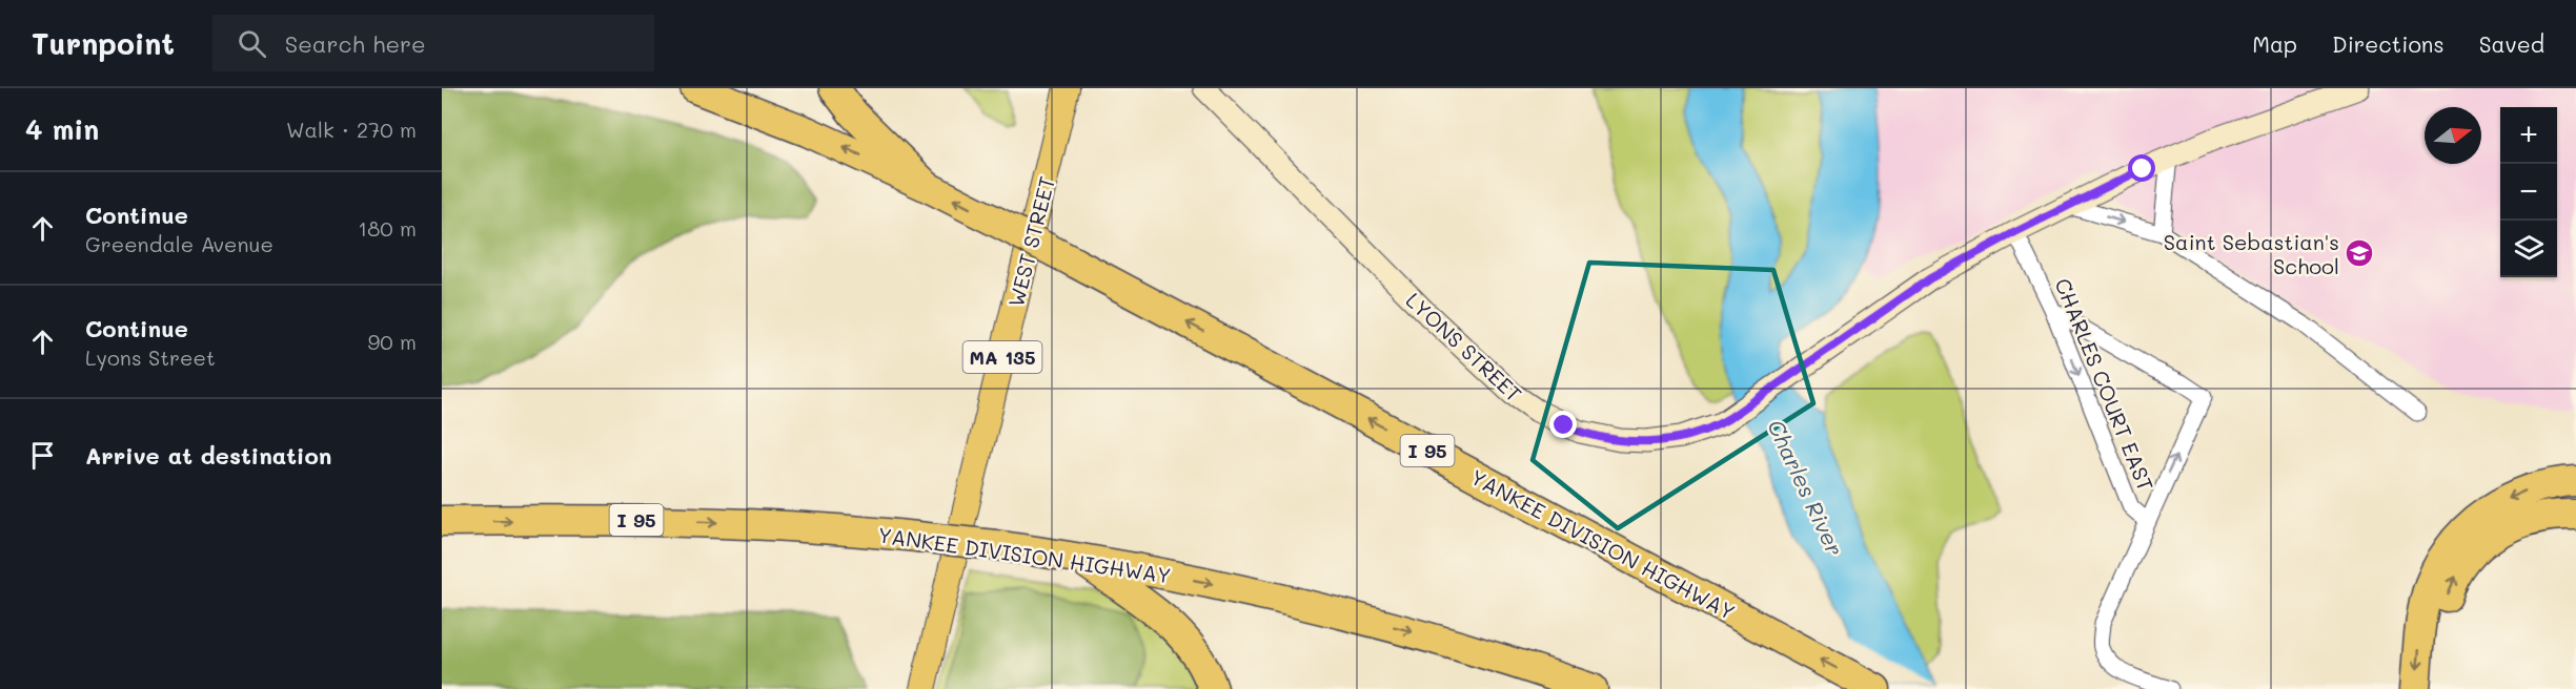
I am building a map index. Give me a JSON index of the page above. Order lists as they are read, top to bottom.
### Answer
{
  "streets": {
    "highway": ["I 95", "YANKEE DIVISION HIGHWAY"],
    "main road": ["WEST STREET", "LYONS STREET", "MA 135"],
    "street": ["CHARLES COURT EAST"]
  },
  "crossings": [
    ["LYONS STREET", "CHARLES COURT EAST"],
    ["I 95", "YANKEE DIVISION HIGHWAY"]
  ],
  "one_way": ["CHARLES COURT EAST"],
  "water": ["Charles River"],
  "places": {
    "school or university": ["Saint Sebastian's School"]
  },
  "north": "right",
  "page": {
    "header": "Turnpoint",
    "search": "Search here",
    "nav": ["Map", "Directions", "Saved"],
    "heading": ["4 min", "Walk · 270 m"],
    "map_buttons": ["+", "−"],
    "list": [
      ["Continue", "Greendale Avenue", "180 m"],
      ["Continue", "Lyons Street", "90 m"],
      "Arrive at destination"
    ]
  }
}
